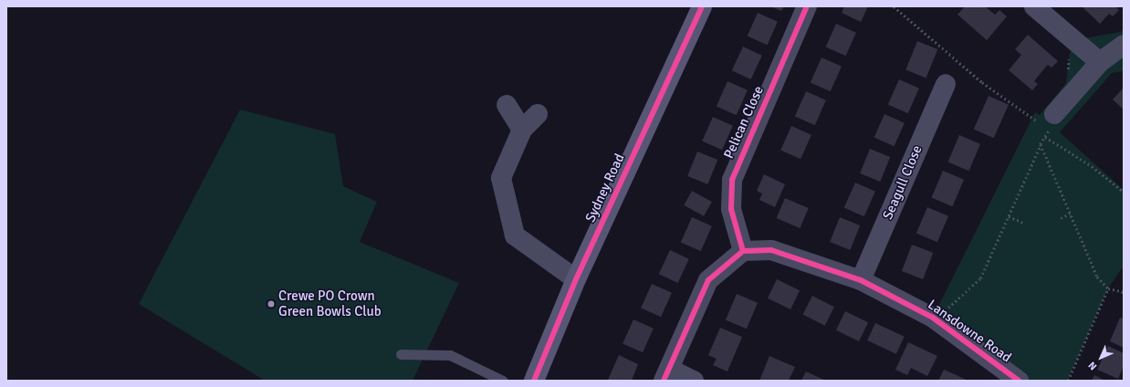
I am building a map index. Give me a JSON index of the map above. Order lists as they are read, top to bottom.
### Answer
{
  "streets": {
    "street": [
      "Pelican Close",
      "Seagull Close",
      "Sydney Road",
      "Lansdowne Road"
    ]
  },
  "crossings": [
    ["Pelican Close", "Lansdowne Road"],
    ["Seagull Close", "Lansdowne Road"]
  ],
  "places": ["Crewe PO Crown Green Bowls Club"],
  "north": "bottom left"
}
